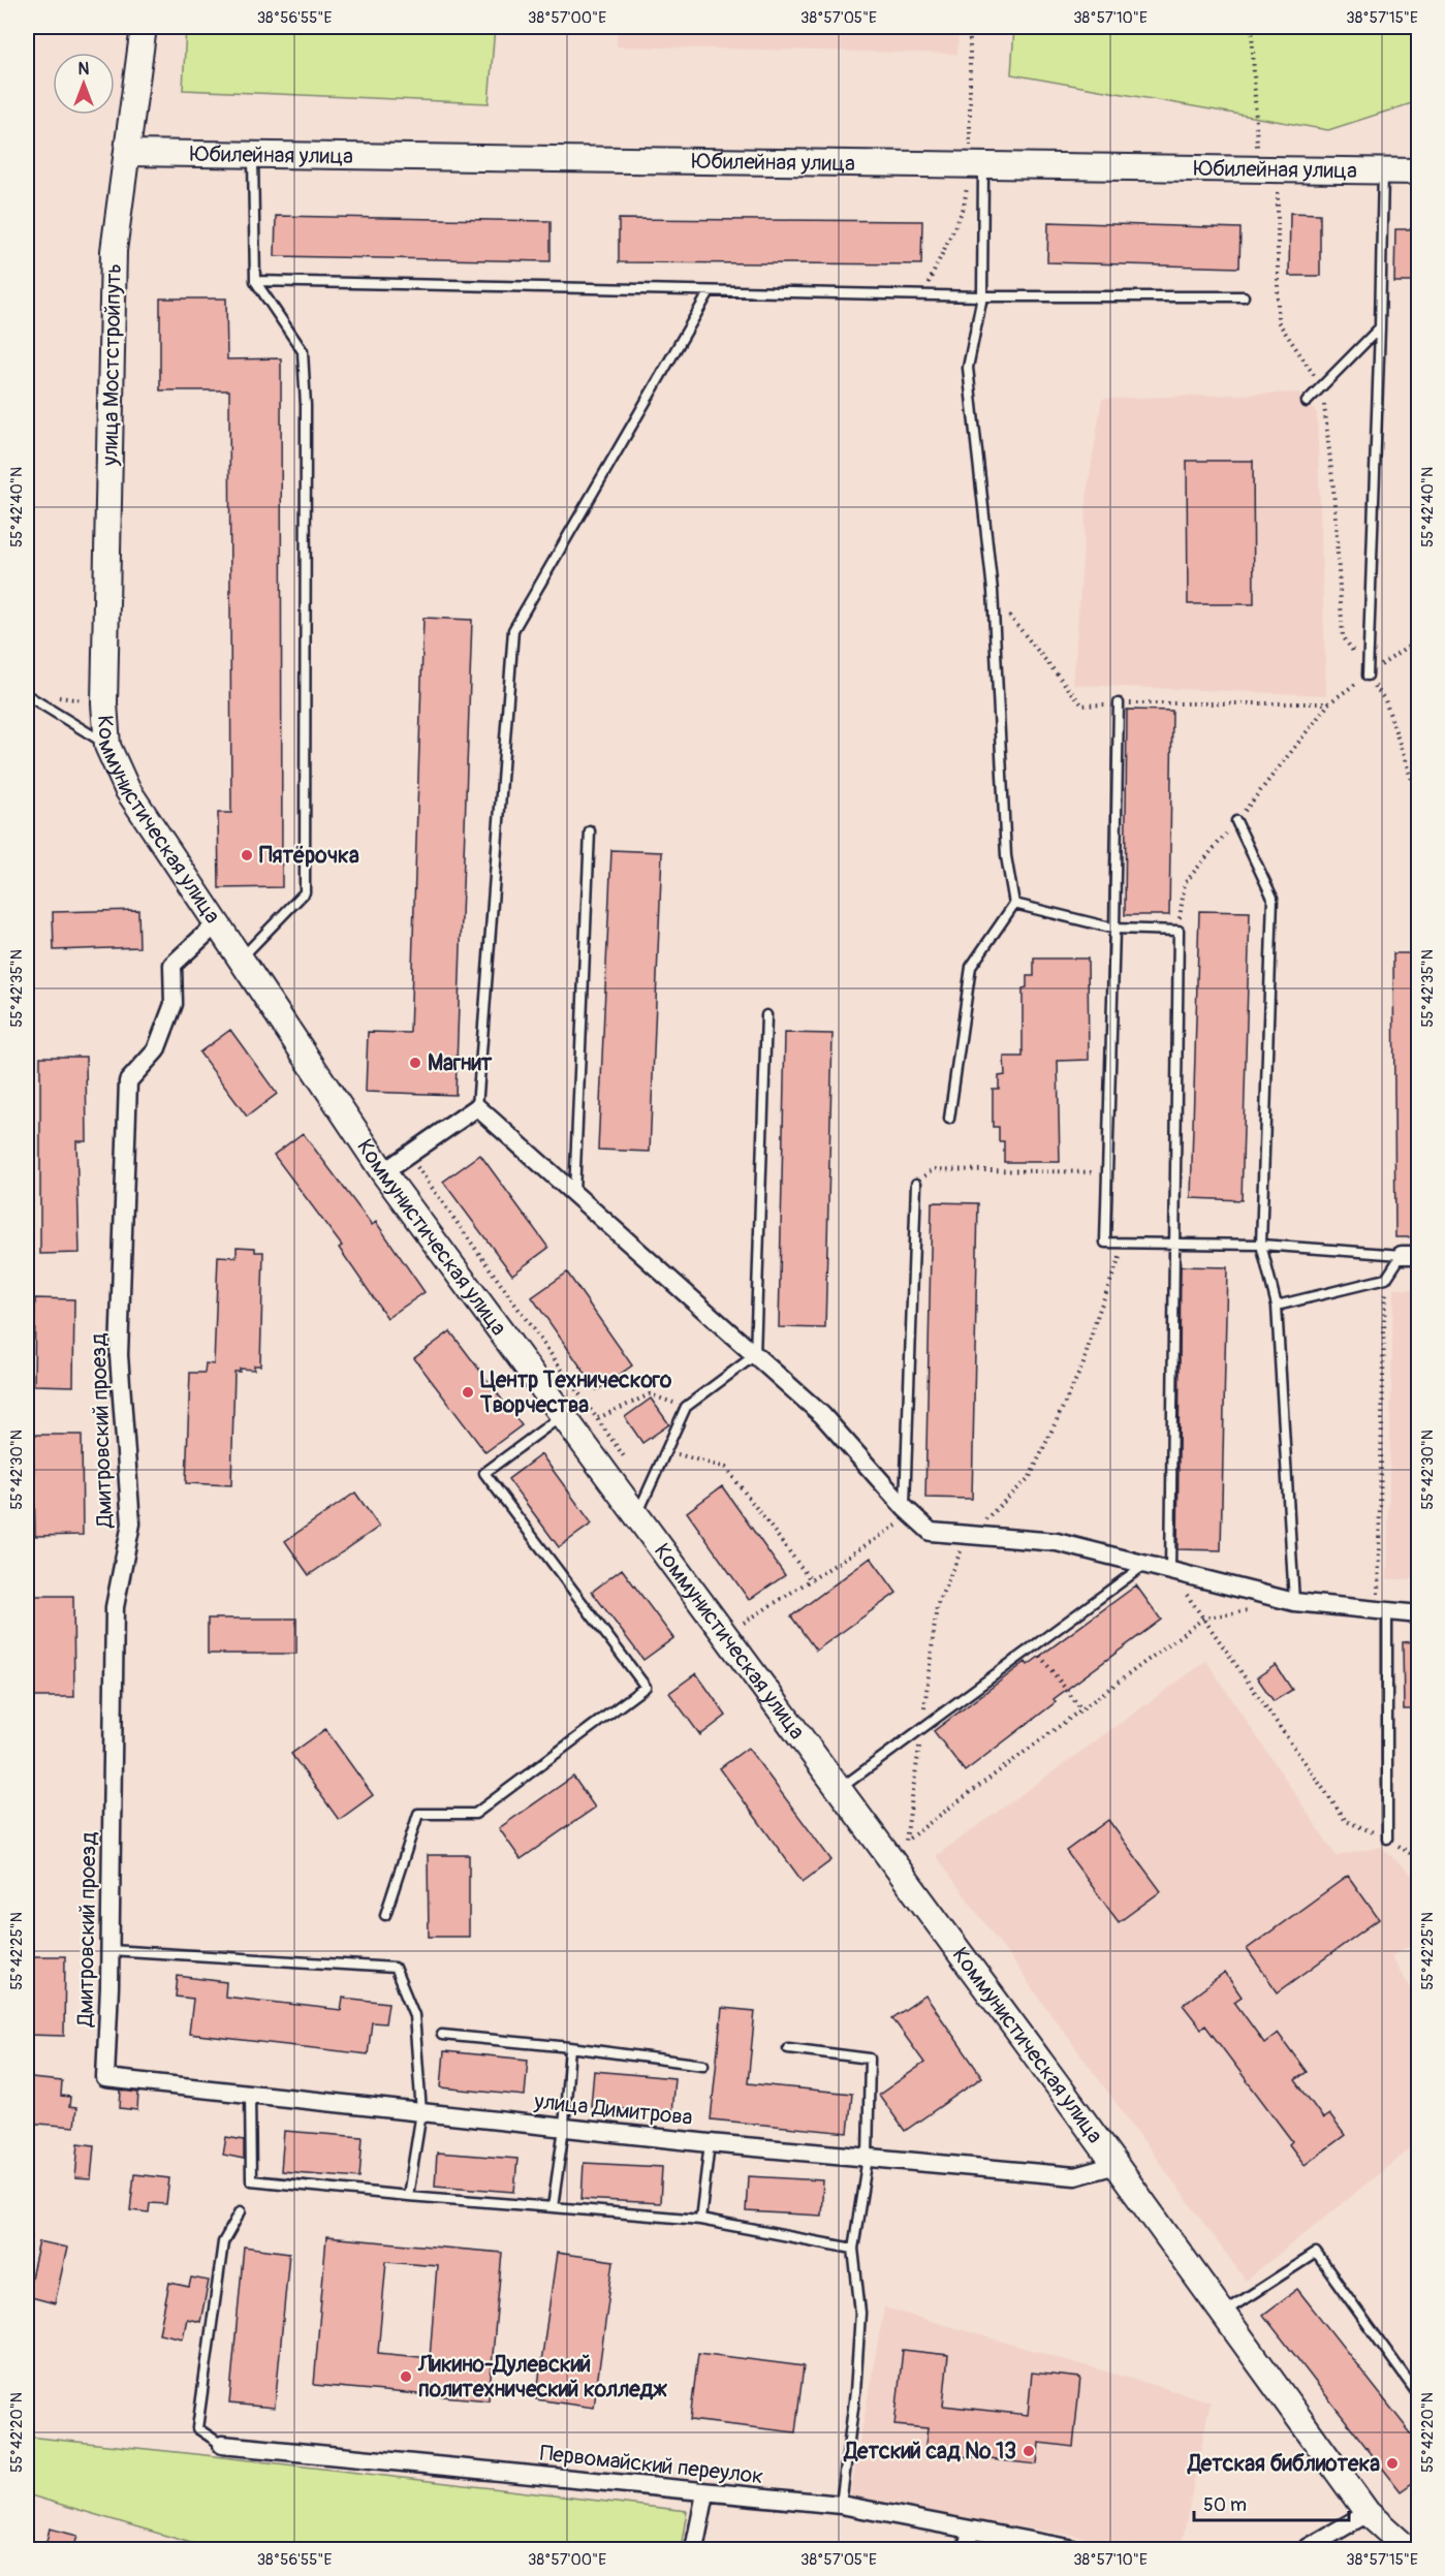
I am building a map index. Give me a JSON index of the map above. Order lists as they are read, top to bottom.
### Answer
{
  "streets": {
    "street": [
      "Юбилейная улица",
      "улица Мостстройпуть",
      "Коммунистическая улица",
      "Дмитровский проезд",
      "улица Димитрова",
      "Первомайский переулок"
    ]
  },
  "crossings": [
    ["Юбилейная улица", "улица Мостстройпуть"],
    ["улица Мостстройпуть", "Коммунистическая улица"],
    ["Коммунистическая улица", "Дмитровский проезд"],
    ["Коммунистическая улица", "улица Димитрова"],
    ["Дмитровский проезд", "улица Димитрова"]
  ],
  "places": [
    "Пятёрочка",
    "Магнит",
    "Центр Технического Творчества",
    "Ликино-Дулевский политехнический колледж",
    "Детский сад № 13",
    "Детская библиотека"
  ],
  "scale_bar": "50 m",
  "north": "top",
  "coordinates": [
    "38°56'55\"E",
    "38°57'00\"E",
    "38°57'05\"E",
    "38°57'10\"E",
    "38°57'15\"E",
    "55°42'40\"N",
    "55°42'35\"N",
    "55°42'30\"N",
    "55°42'25\"N",
    "55°42'20\"N"
  ]
}
